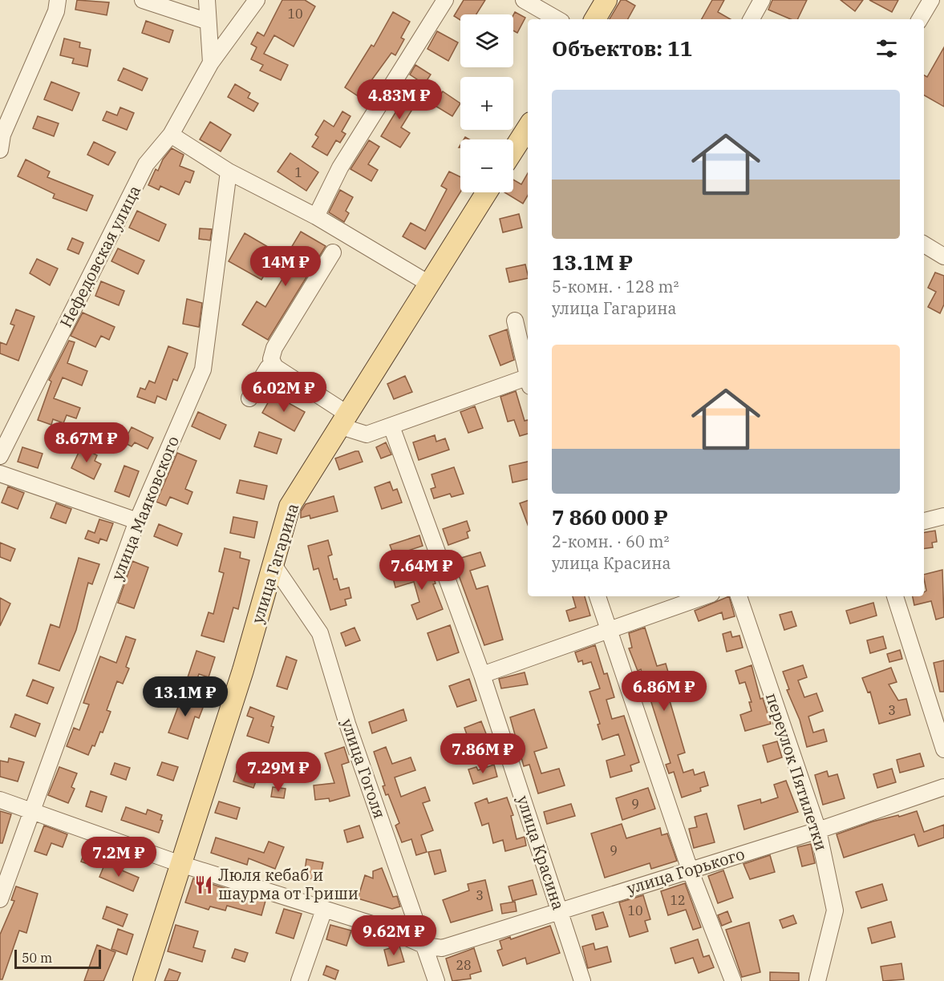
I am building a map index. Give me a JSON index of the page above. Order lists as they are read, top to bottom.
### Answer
{
  "streets": {
    "main road": ["улица Гагарина"],
    "street": [
      "Нефедовская улица",
      "улица Маяковского",
      "улица Гоголя",
      "переулок Пятилетки",
      "улица Красина",
      "улица Горького"
    ]
  },
  "crossings": [
    ["улица Гагарина", "улица Гоголя"],
    ["улица Гоголя", "улица Горького"],
    ["переулок Пятилетки", "улица Горького"],
    ["улица Красина", "улица Горького"]
  ],
  "places": {
    "restaurant": ["Люля кебаб и шаурма от Гриши"]
  },
  "house_numbers": [
    "10",
    "1",
    "3",
    "9",
    "9",
    "3",
    "12",
    "10",
    "28"
  ],
  "scale_bar": "50 m",
  "page": {
    "map_buttons": ["+", "−"],
    "heading": "Объектов: 11",
    "list": [
      {
        "name": "13.1M ₽",
        "note": "5-комн. · 128 m² · улица Гагарина"
      },
      {
        "name": "7 860 000 ₽",
        "note": "2-комн. · 60 m² · улица Красина"
      }
    ],
    "price": [
      "4.83M ₽",
      "14M ₽",
      "6.02M ₽",
      "8.67M ₽",
      "7.64M ₽",
      "6.86M ₽",
      "13.1M ₽",
      "7.86M ₽",
      "7.29M ₽",
      "7.2M ₽",
      "9.62M ₽"
    ],
    "scale": "50 m"
  }
}
